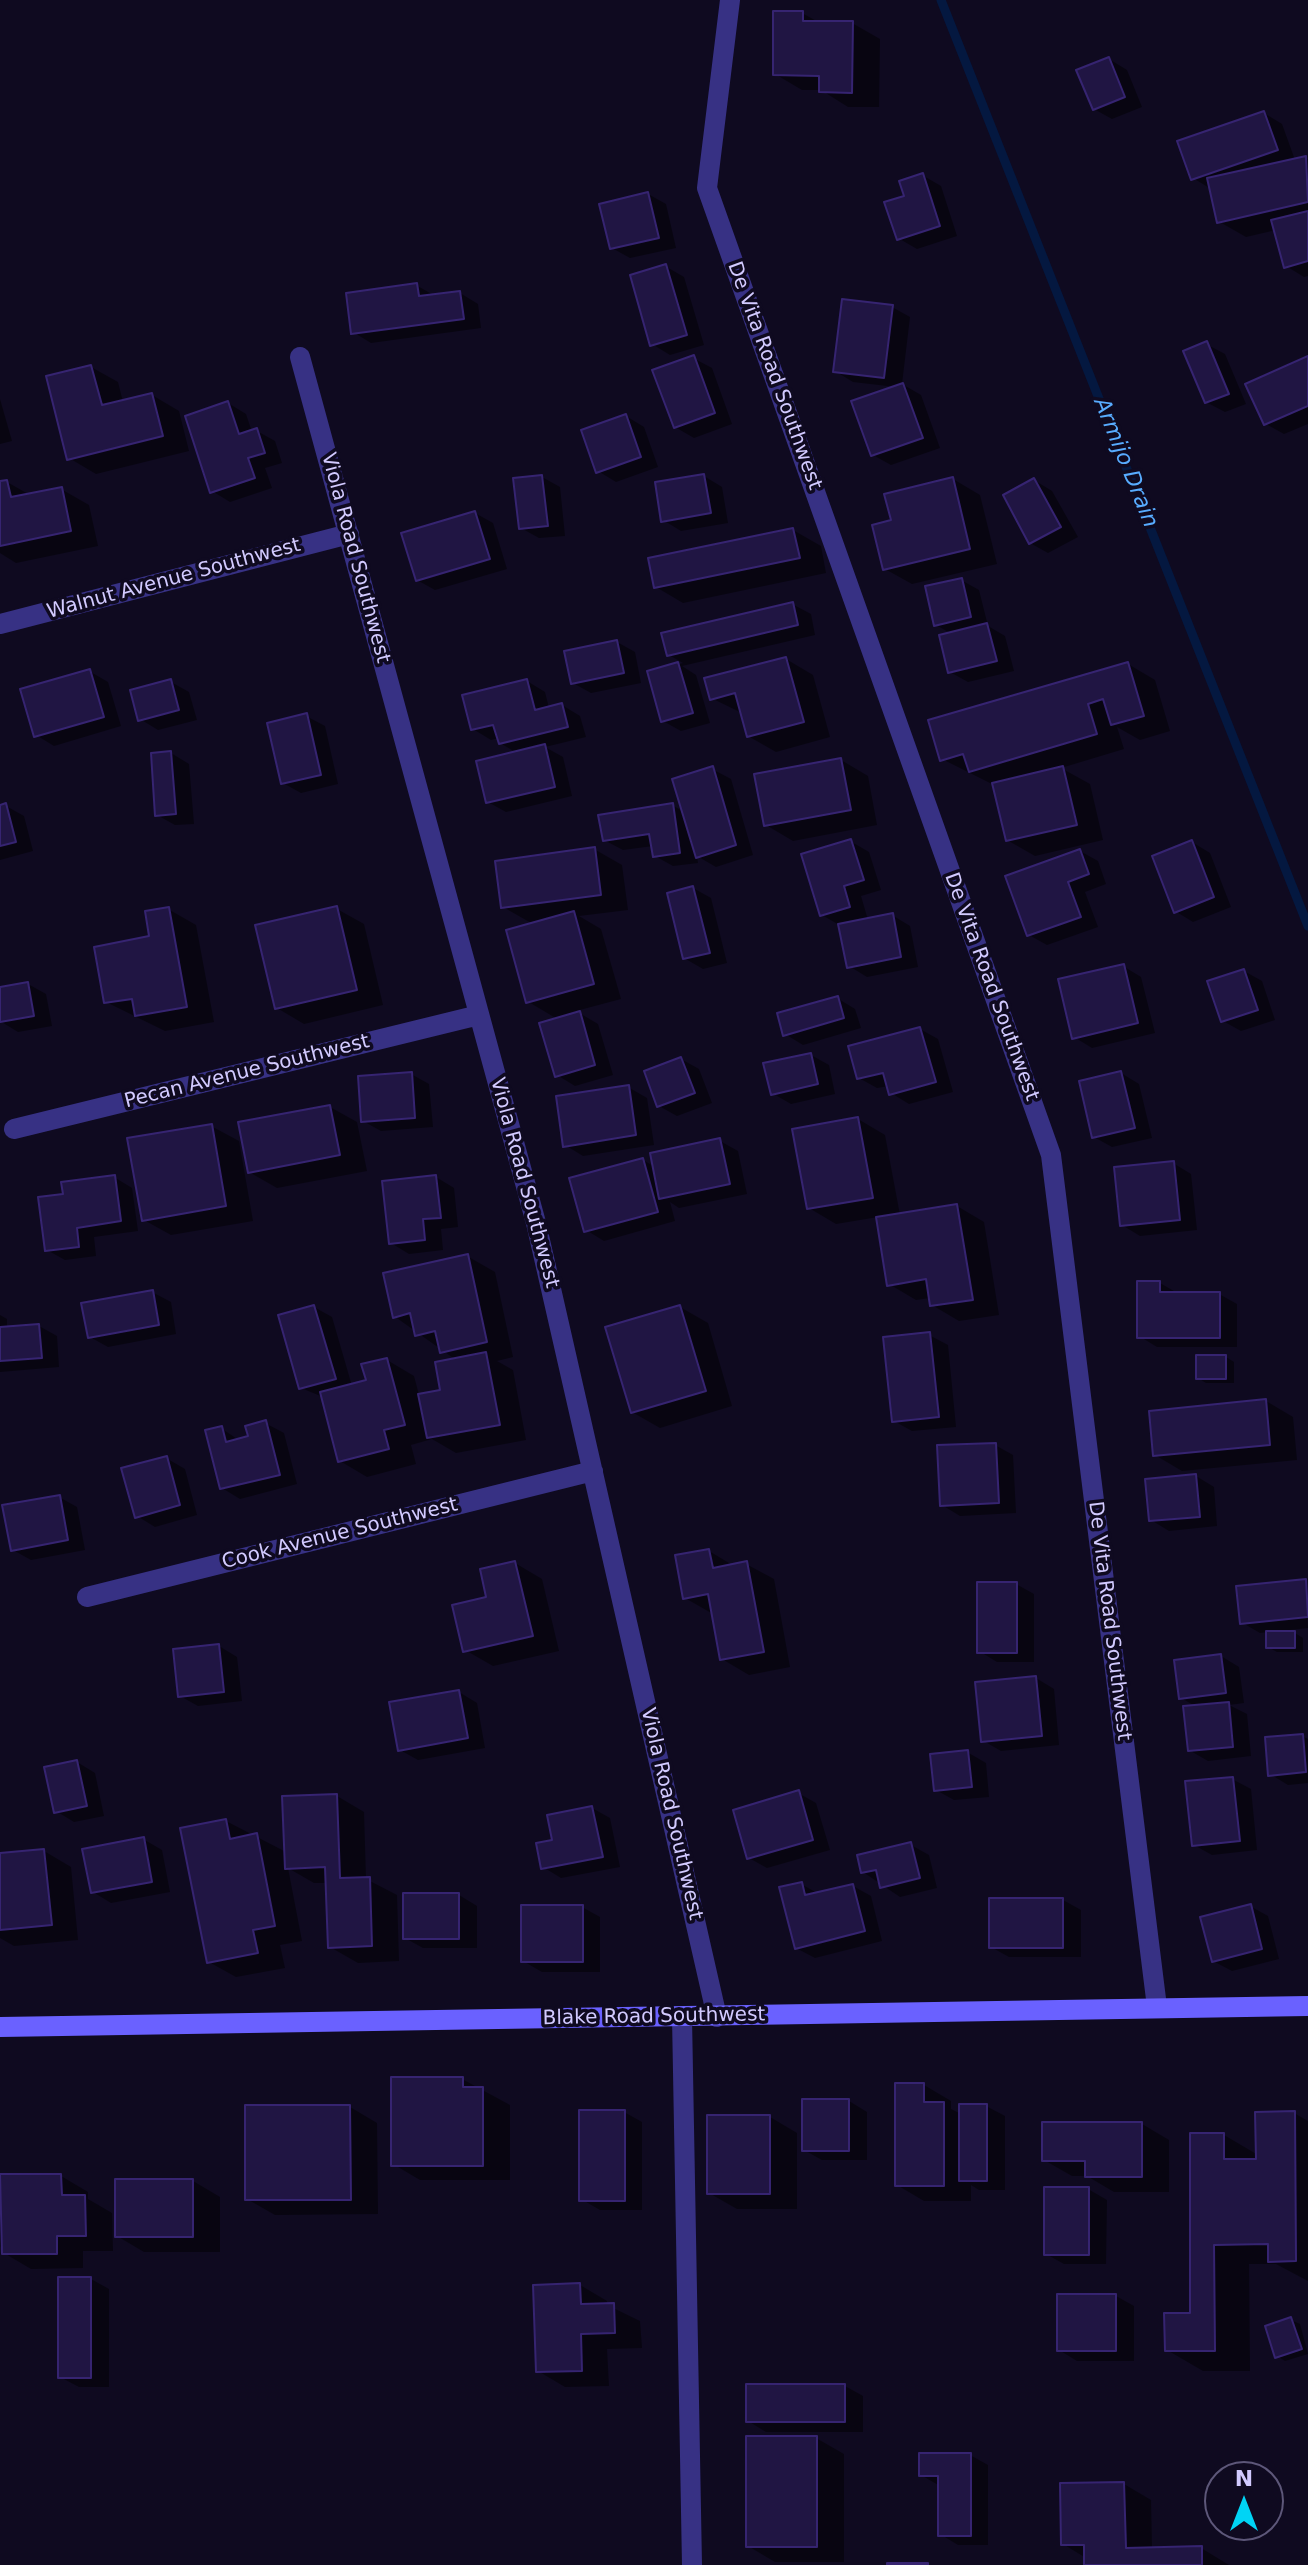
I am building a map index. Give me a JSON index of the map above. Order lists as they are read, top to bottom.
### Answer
{
  "streets": {
    "street": [
      "De Vita Road Southwest",
      "Viola Road Southwest",
      "Walnut Avenue Southwest",
      "Pecan Avenue Southwest",
      "Cook Avenue Southwest",
      "Blake Road Southwest"
    ]
  },
  "crossings": [
    ["De Vita Road Southwest", "Blake Road Southwest"],
    ["Viola Road Southwest", "Walnut Avenue Southwest"],
    ["Viola Road Southwest", "Pecan Avenue Southwest"],
    ["Viola Road Southwest", "Cook Avenue Southwest"],
    ["Viola Road Southwest", "Blake Road Southwest"]
  ],
  "water": ["Armijo Drain"],
  "north": "top"
}
